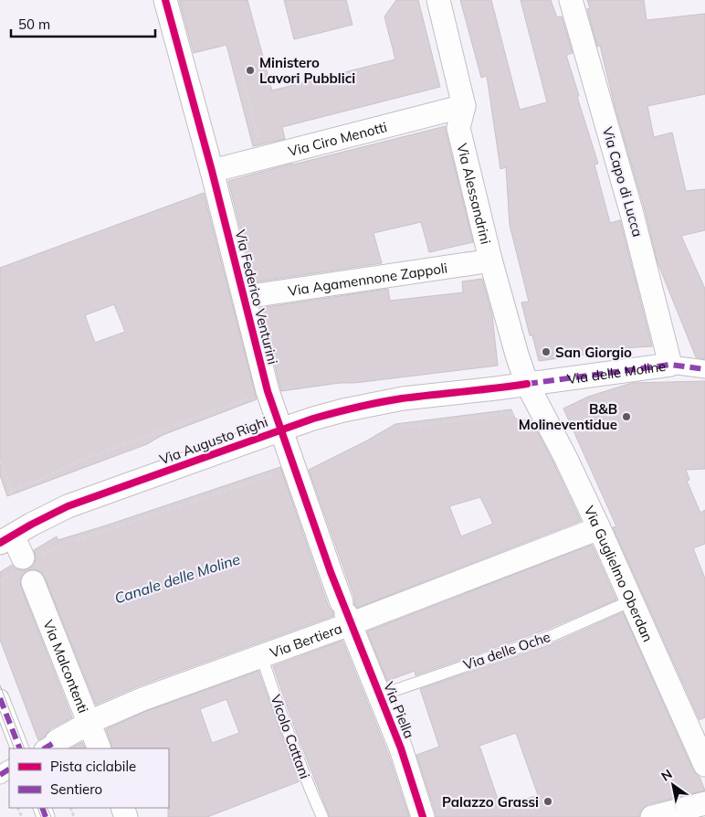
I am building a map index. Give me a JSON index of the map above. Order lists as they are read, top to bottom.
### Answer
{
  "streets": {
    "street": [
      "Via Ciro Menotti",
      "Via Capo di Lucca",
      "Via Alessandrini",
      "Via Agamennone Zappoli",
      "Via Federico Venturini",
      "Via delle Moline",
      "Via Augusto Righi",
      "Via Guglielmo Oberdan",
      "Via Bertiera",
      "Via Malcontenti",
      "Via Piella"
    ],
    "lane": ["Via delle Oche", "Vicolo Cattani"]
  },
  "crossings": [
    ["Via Ciro Menotti", "Via Alessandrini"],
    ["Via Ciro Menotti", "Via Federico Venturini"],
    ["Via Capo di Lucca", "Via delle Moline"],
    ["Via Alessandrini", "Via Agamennone Zappoli"],
    ["Via Alessandrini", "Via delle Moline"],
    ["Via Alessandrini", "Via Augusto Righi"],
    ["Via Alessandrini", "Via Guglielmo Oberdan"],
    ["Via Agamennone Zappoli", "Via Federico Venturini"],
    ["Via Federico Venturini", "Via Augusto Righi"],
    ["Via Federico Venturini", "Via Piella"],
    ["Via delle Moline", "Via Augusto Righi"],
    ["Via delle Moline", "Via Guglielmo Oberdan"],
    ["Via Augusto Righi", "Via Guglielmo Oberdan"],
    ["Via Augusto Righi", "Via Piella"],
    ["Via Guglielmo Oberdan", "Via Bertiera"],
    ["Via Guglielmo Oberdan", "Via delle Oche"],
    ["Via Bertiera", "Via Malcontenti"],
    ["Via Bertiera", "Via Piella"],
    ["Via Bertiera", "Vicolo Cattani"],
    ["Via delle Oche", "Via Piella"]
  ],
  "water": ["Canale delle Moline"],
  "places": [
    "Ministero Lavori Pubblici",
    "San Giorgio",
    "B&B Molineventidue",
    "Palazzo Grassi"
  ],
  "legend": ["Pista ciclabile", "Sentiero"],
  "scale_bar": "50 m",
  "north": "top left"
}
